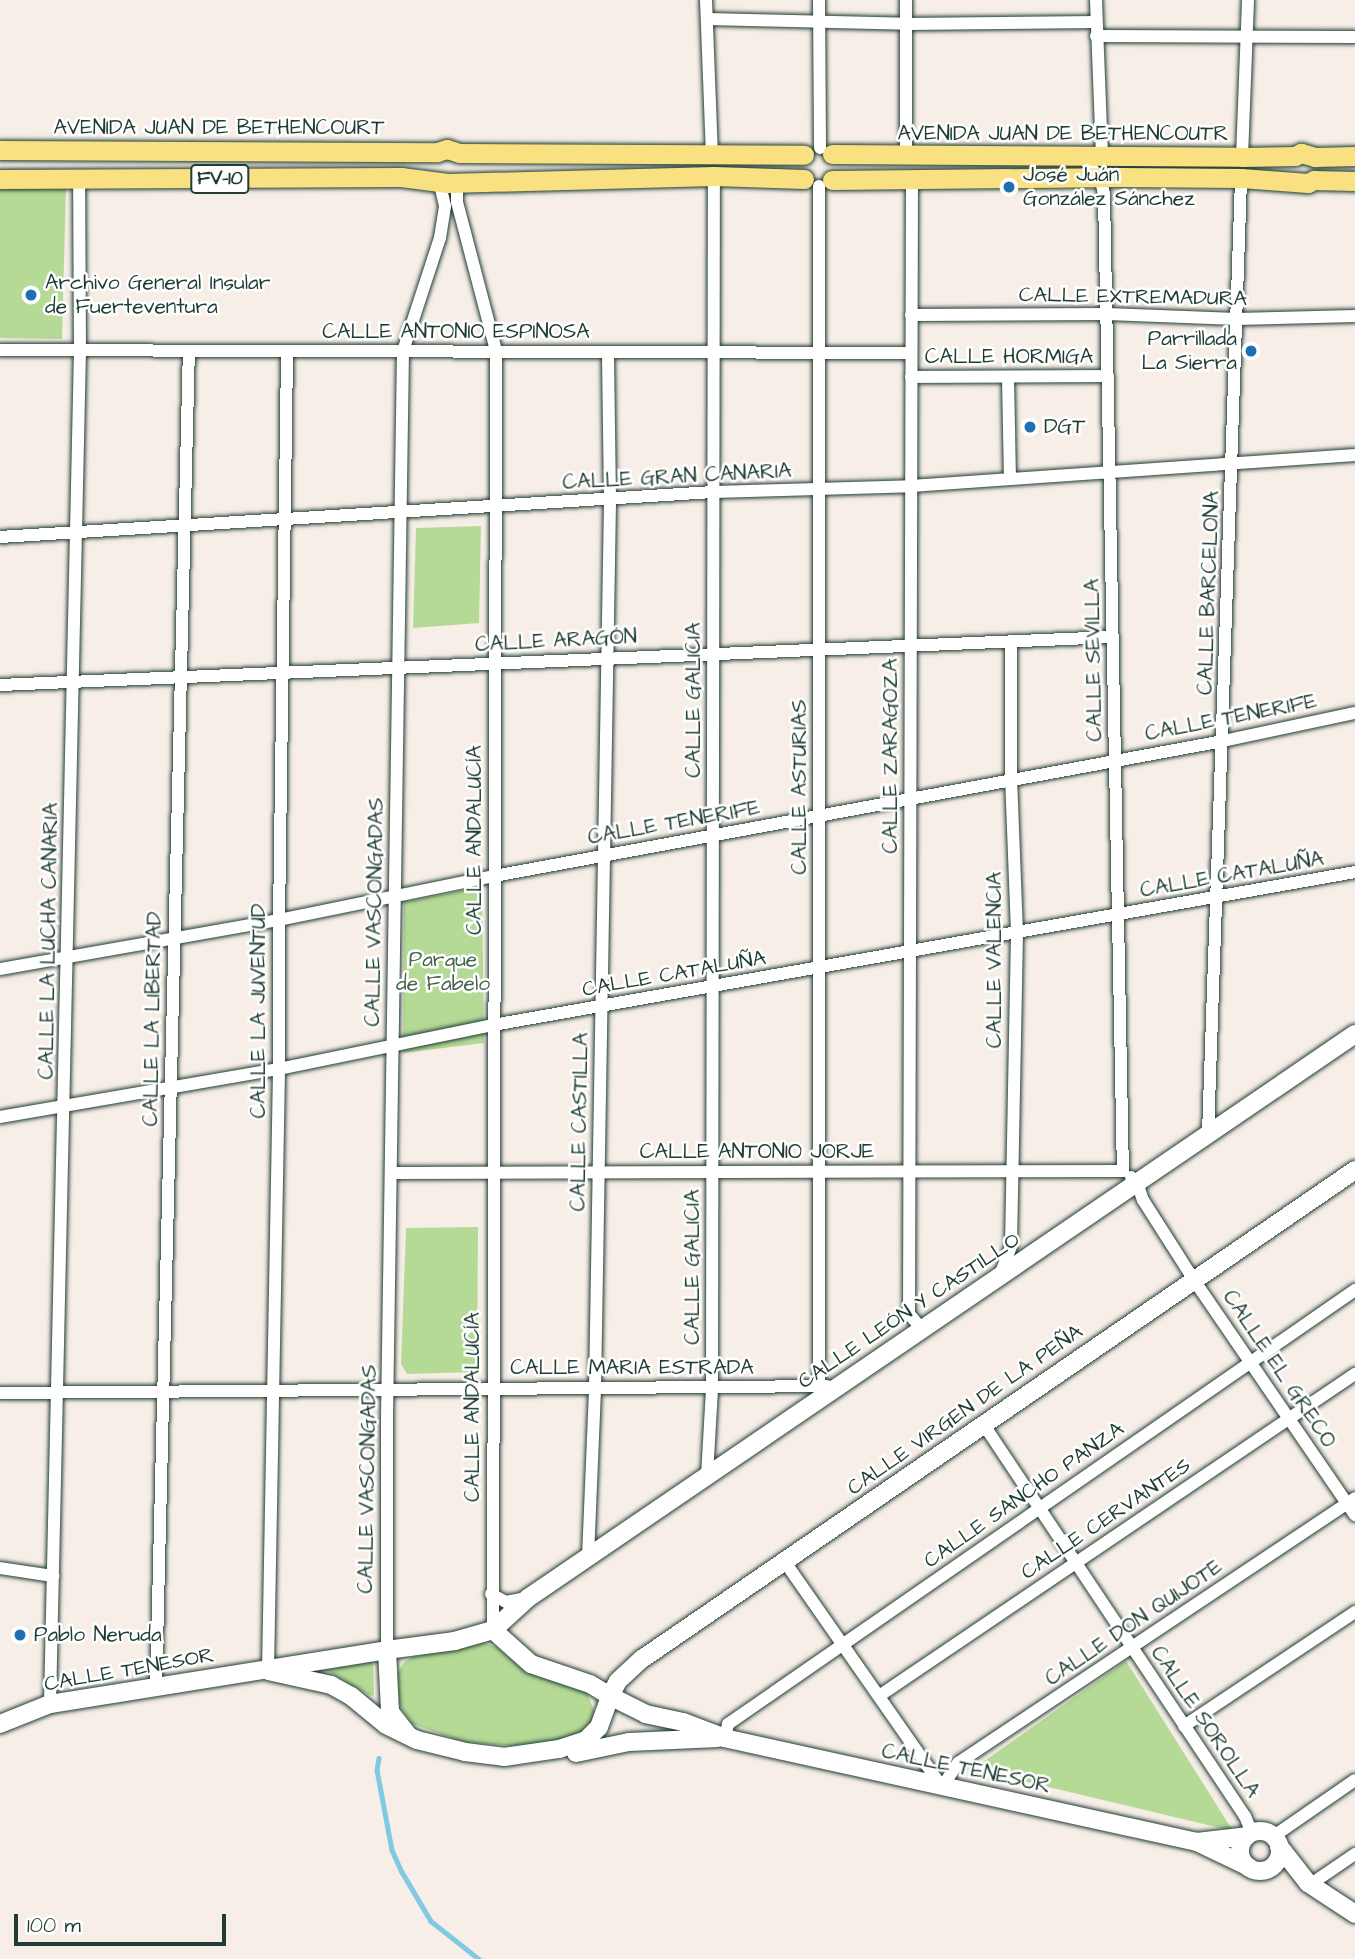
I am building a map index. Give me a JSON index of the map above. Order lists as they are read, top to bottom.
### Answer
{
  "streets": {
    "main road": ["AVENIDA JUAN DE BETHENCOURT", "AVENIDA JUAN DE BETHENCOUTR", "FV-10"],
    "street": [
      "CALLE EXTREMADURA",
      "CALLE ANTONIO ESPINOSA",
      "CALLE HORMIGA",
      "CALLE GRAN CANARIA",
      "CALLE BARCELONA",
      "CALLE ARAGÓN",
      "CALLE SEVILLA",
      "CALLE GALICIA",
      "CALLE TENERIFE",
      "CALLE ZARAGOZA",
      "CALLE ASTURIAS",
      "CALLE ANDALUCÍA",
      "CALLE CATALUÑA",
      "CALLE VASCONGADAS",
      "CALLE LA LUCHA CANARIA",
      "CALLE VALENCIA",
      "CALLE LA JUVENTUD",
      "CALLE LA LIBERTAD",
      "CALLE CASTILLA",
      "CALLE ANTONIO JORJE",
      "CALLE LEÓN Y CASTILLO",
      "CALLE MARIA ESTRADA",
      "CALLE EL GRECO",
      "CALLE VIRGEN DE LA PEÑA",
      "CALLE SANCHO PANZA",
      "CALLE CERVANTES",
      "CALLE DON QUIJOTE",
      "CALLE TENESOR",
      "CALLE SOROLLA"
    ]
  },
  "crossings": [
    ["AVENIDA JUAN DE BETHENCOURT", "FV-10"],
    ["AVENIDA JUAN DE BETHENCOURT", "CALLE ANDALUCÍA"],
    ["AVENIDA JUAN DE BETHENCOURT", "CALLE VASCONGADAS"],
    ["AVENIDA JUAN DE BETHENCOUTR", "FV-10"],
    ["AVENIDA JUAN DE BETHENCOUTR", "CALLE BARCELONA"],
    ["AVENIDA JUAN DE BETHENCOUTR", "CALLE SEVILLA"],
    ["AVENIDA JUAN DE BETHENCOUTR", "CALLE ZARAGOZA"],
    ["AVENIDA JUAN DE BETHENCOUTR", "CALLE ASTURIAS"],
    ["FV-10", "CALLE GALICIA"],
    ["FV-10", "CALLE ASTURIAS"],
    ["FV-10", "CALLE ANDALUCÍA"],
    ["FV-10", "CALLE VASCONGADAS"],
    ["FV-10", "CALLE LA LUCHA CANARIA"],
    ["CALLE EXTREMADURA", "CALLE BARCELONA"],
    ["CALLE EXTREMADURA", "CALLE SEVILLA"],
    ["CALLE EXTREMADURA", "CALLE ZARAGOZA"],
    ["CALLE ANTONIO ESPINOSA", "CALLE GALICIA"],
    ["CALLE ANTONIO ESPINOSA", "CALLE ZARAGOZA"],
    ["CALLE ANTONIO ESPINOSA", "CALLE ASTURIAS"],
    ["CALLE ANTONIO ESPINOSA", "CALLE ANDALUCÍA"],
    ["CALLE ANTONIO ESPINOSA", "CALLE VASCONGADAS"],
    ["CALLE ANTONIO ESPINOSA", "CALLE LA LUCHA CANARIA"],
    ["CALLE ANTONIO ESPINOSA", "CALLE LA JUVENTUD"],
    ["CALLE ANTONIO ESPINOSA", "CALLE LA LIBERTAD"],
    ["CALLE ANTONIO ESPINOSA", "CALLE CASTILLA"],
    ["CALLE HORMIGA", "CALLE SEVILLA"],
    ["CALLE HORMIGA", "CALLE ZARAGOZA"],
    ["CALLE GRAN CANARIA", "CALLE BARCELONA"],
    ["CALLE GRAN CANARIA", "CALLE SEVILLA"],
    ["CALLE GRAN CANARIA", "CALLE GALICIA"],
    ["CALLE GRAN CANARIA", "CALLE ZARAGOZA"],
    ["CALLE GRAN CANARIA", "CALLE ASTURIAS"],
    ["CALLE GRAN CANARIA", "CALLE ANDALUCÍA"],
    ["CALLE GRAN CANARIA", "CALLE VASCONGADAS"],
    ["CALLE GRAN CANARIA", "CALLE LA LUCHA CANARIA"],
    ["CALLE GRAN CANARIA", "CALLE LA JUVENTUD"],
    ["CALLE GRAN CANARIA", "CALLE LA LIBERTAD"],
    ["CALLE GRAN CANARIA", "CALLE CASTILLA"],
    ["CALLE BARCELONA", "CALLE TENERIFE"],
    ["CALLE BARCELONA", "CALLE CATALUÑA"],
    ["CALLE BARCELONA", "CALLE LEÓN Y CASTILLO"],
    ["CALLE ARAGÓN", "CALLE SEVILLA"],
    ["CALLE ARAGÓN", "CALLE GALICIA"],
    ["CALLE ARAGÓN", "CALLE ZARAGOZA"],
    ["CALLE ARAGÓN", "CALLE ASTURIAS"],
    ["CALLE ARAGÓN", "CALLE ANDALUCÍA"],
    ["CALLE ARAGÓN", "CALLE VASCONGADAS"],
    ["CALLE ARAGÓN", "CALLE LA LUCHA CANARIA"],
    ["CALLE ARAGÓN", "CALLE VALENCIA"],
    ["CALLE ARAGÓN", "CALLE LA JUVENTUD"],
    ["CALLE ARAGÓN", "CALLE LA LIBERTAD"],
    ["CALLE ARAGÓN", "CALLE CASTILLA"],
    ["CALLE SEVILLA", "CALLE TENERIFE"],
    ["CALLE SEVILLA", "CALLE CATALUÑA"],
    ["CALLE SEVILLA", "CALLE ANTONIO JORJE"],
    ["CALLE SEVILLA", "CALLE LEÓN Y CASTILLO"],
    ["CALLE SEVILLA", "CALLE EL GRECO"],
    ["CALLE GALICIA", "CALLE TENERIFE"],
    ["CALLE GALICIA", "CALLE CATALUÑA"],
    ["CALLE GALICIA", "CALLE ANTONIO JORJE"],
    ["CALLE GALICIA", "CALLE LEÓN Y CASTILLO"],
    ["CALLE GALICIA", "CALLE MARIA ESTRADA"],
    ["CALLE TENERIFE", "CALLE ZARAGOZA"],
    ["CALLE TENERIFE", "CALLE ASTURIAS"],
    ["CALLE TENERIFE", "CALLE ANDALUCÍA"],
    ["CALLE TENERIFE", "CALLE VASCONGADAS"],
    ["CALLE TENERIFE", "CALLE LA LUCHA CANARIA"],
    ["CALLE TENERIFE", "CALLE VALENCIA"],
    ["CALLE TENERIFE", "CALLE LA JUVENTUD"],
    ["CALLE TENERIFE", "CALLE LA LIBERTAD"],
    ["CALLE TENERIFE", "CALLE CASTILLA"],
    ["CALLE ZARAGOZA", "CALLE CATALUÑA"],
    ["CALLE ZARAGOZA", "CALLE ANTONIO JORJE"],
    ["CALLE ZARAGOZA", "CALLE LEÓN Y CASTILLO"],
    ["CALLE ASTURIAS", "CALLE CATALUÑA"],
    ["CALLE ASTURIAS", "CALLE ANTONIO JORJE"],
    ["CALLE ASTURIAS", "CALLE MARIA ESTRADA"],
    ["CALLE ANDALUCÍA", "CALLE CATALUÑA"],
    ["CALLE ANDALUCÍA", "CALLE VASCONGADAS"],
    ["CALLE ANDALUCÍA", "CALLE ANTONIO JORJE"],
    ["CALLE ANDALUCÍA", "CALLE LEÓN Y CASTILLO"],
    ["CALLE ANDALUCÍA", "CALLE MARIA ESTRADA"],
    ["CALLE ANDALUCÍA", "CALLE TENESOR"],
    ["CALLE CATALUÑA", "CALLE VASCONGADAS"],
    ["CALLE CATALUÑA", "CALLE LA LUCHA CANARIA"],
    ["CALLE CATALUÑA", "CALLE VALENCIA"],
    ["CALLE CATALUÑA", "CALLE LA JUVENTUD"],
    ["CALLE CATALUÑA", "CALLE LA LIBERTAD"],
    ["CALLE CATALUÑA", "CALLE CASTILLA"],
    ["CALLE VASCONGADAS", "CALLE ANTONIO JORJE"],
    ["CALLE VASCONGADAS", "CALLE MARIA ESTRADA"],
    ["CALLE VASCONGADAS", "CALLE TENESOR"],
    ["CALLE LA LUCHA CANARIA", "CALLE MARIA ESTRADA"],
    ["CALLE LA LUCHA CANARIA", "CALLE TENESOR"],
    ["CALLE VALENCIA", "CALLE ANTONIO JORJE"],
    ["CALLE VALENCIA", "CALLE LEÓN Y CASTILLO"],
    ["CALLE LA JUVENTUD", "CALLE MARIA ESTRADA"],
    ["CALLE LA JUVENTUD", "CALLE TENESOR"],
    ["CALLE LA LIBERTAD", "CALLE MARIA ESTRADA"],
    ["CALLE LA LIBERTAD", "CALLE TENESOR"],
    ["CALLE CASTILLA", "CALLE ANTONIO JORJE"],
    ["CALLE CASTILLA", "CALLE LEÓN Y CASTILLO"],
    ["CALLE CASTILLA", "CALLE MARIA ESTRADA"],
    ["CALLE ANTONIO JORJE", "CALLE LEÓN Y CASTILLO"],
    ["CALLE ANTONIO JORJE", "CALLE EL GRECO"],
    ["CALLE LEÓN Y CASTILLO", "CALLE MARIA ESTRADA"],
    ["CALLE LEÓN Y CASTILLO", "CALLE EL GRECO"],
    ["CALLE LEÓN Y CASTILLO", "CALLE TENESOR"],
    ["CALLE EL GRECO", "CALLE VIRGEN DE LA PEÑA"],
    ["CALLE EL GRECO", "CALLE SANCHO PANZA"],
    ["CALLE EL GRECO", "CALLE CERVANTES"],
    ["CALLE EL GRECO", "CALLE DON QUIJOTE"],
    ["CALLE VIRGEN DE LA PEÑA", "CALLE TENESOR"],
    ["CALLE VIRGEN DE LA PEÑA", "CALLE SOROLLA"],
    ["CALLE SANCHO PANZA", "CALLE TENESOR"],
    ["CALLE SANCHO PANZA", "CALLE SOROLLA"],
    ["CALLE CERVANTES", "CALLE SOROLLA"],
    ["CALLE DON QUIJOTE", "CALLE TENESOR"],
    ["CALLE DON QUIJOTE", "CALLE SOROLLA"],
    ["CALLE TENESOR", "CALLE SOROLLA"]
  ],
  "parks": ["Parque de Fabelo"],
  "places": [
    "José Juán González Sánchez",
    "Archivo General Insular de Fuerteventura",
    "Parrillada La Sierra",
    "DGT",
    "Pablo Neruda"
  ],
  "scale_bar": "100 m"
}
